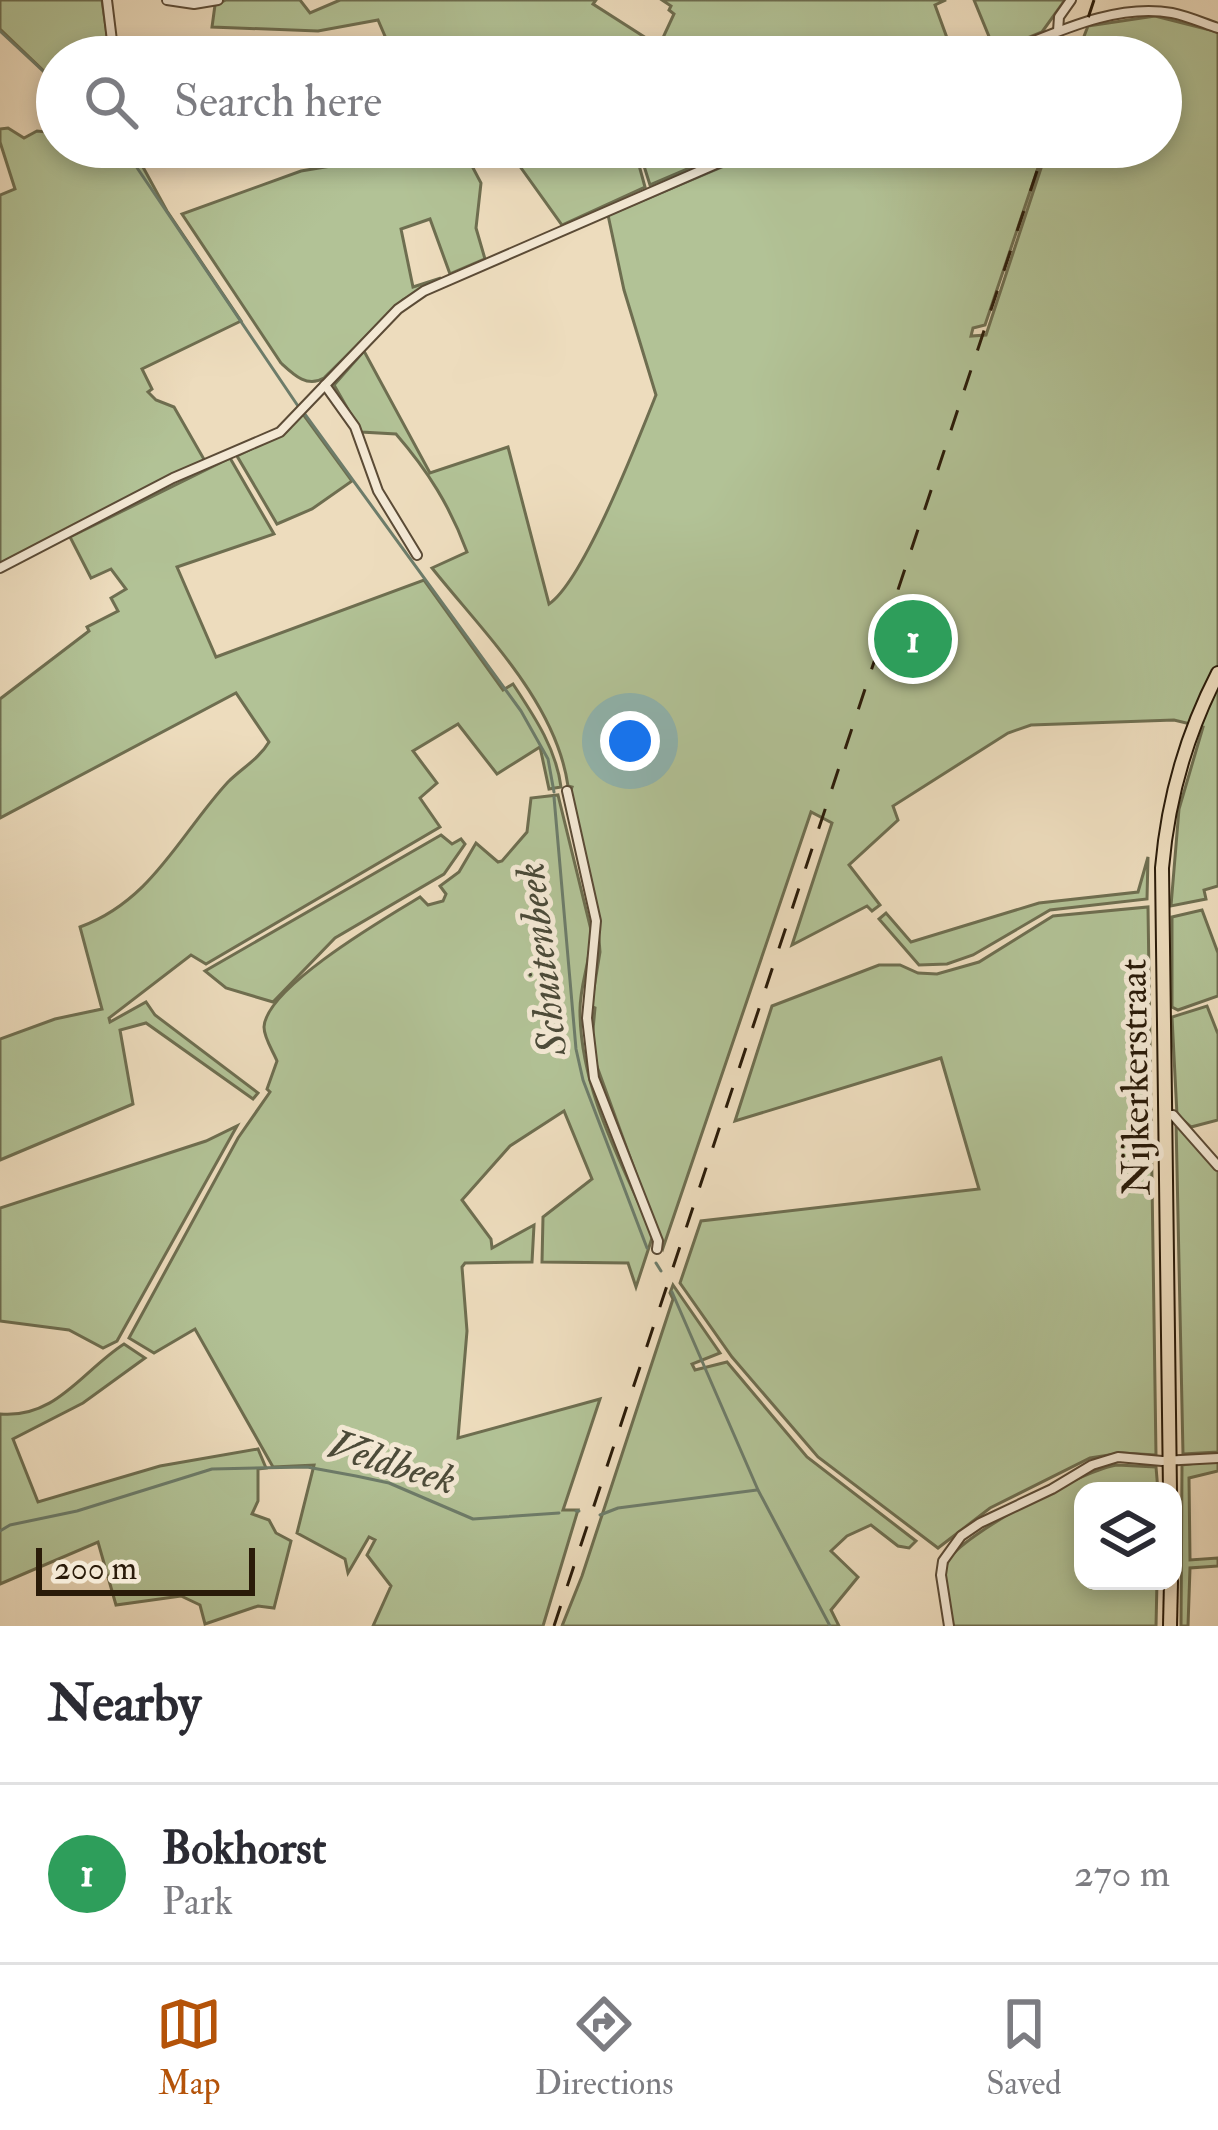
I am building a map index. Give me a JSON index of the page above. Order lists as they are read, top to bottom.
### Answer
{
  "streets": {
    "main road": ["Nijkerkerstraat"]
  },
  "water": ["Schuitenbeek", "Veldbeek"],
  "scale_bar": "200 m",
  "page": {
    "search": "Search here",
    "pins": "1",
    "scale": "200 m",
    "heading": "Nearby",
    "list": [
      {
        "mark": "1",
        "name": "Bokhorst",
        "note": "Park",
        "value": "270 m"
      }
    ],
    "nav": ["Map", "Directions", "Saved"]
  }
}
